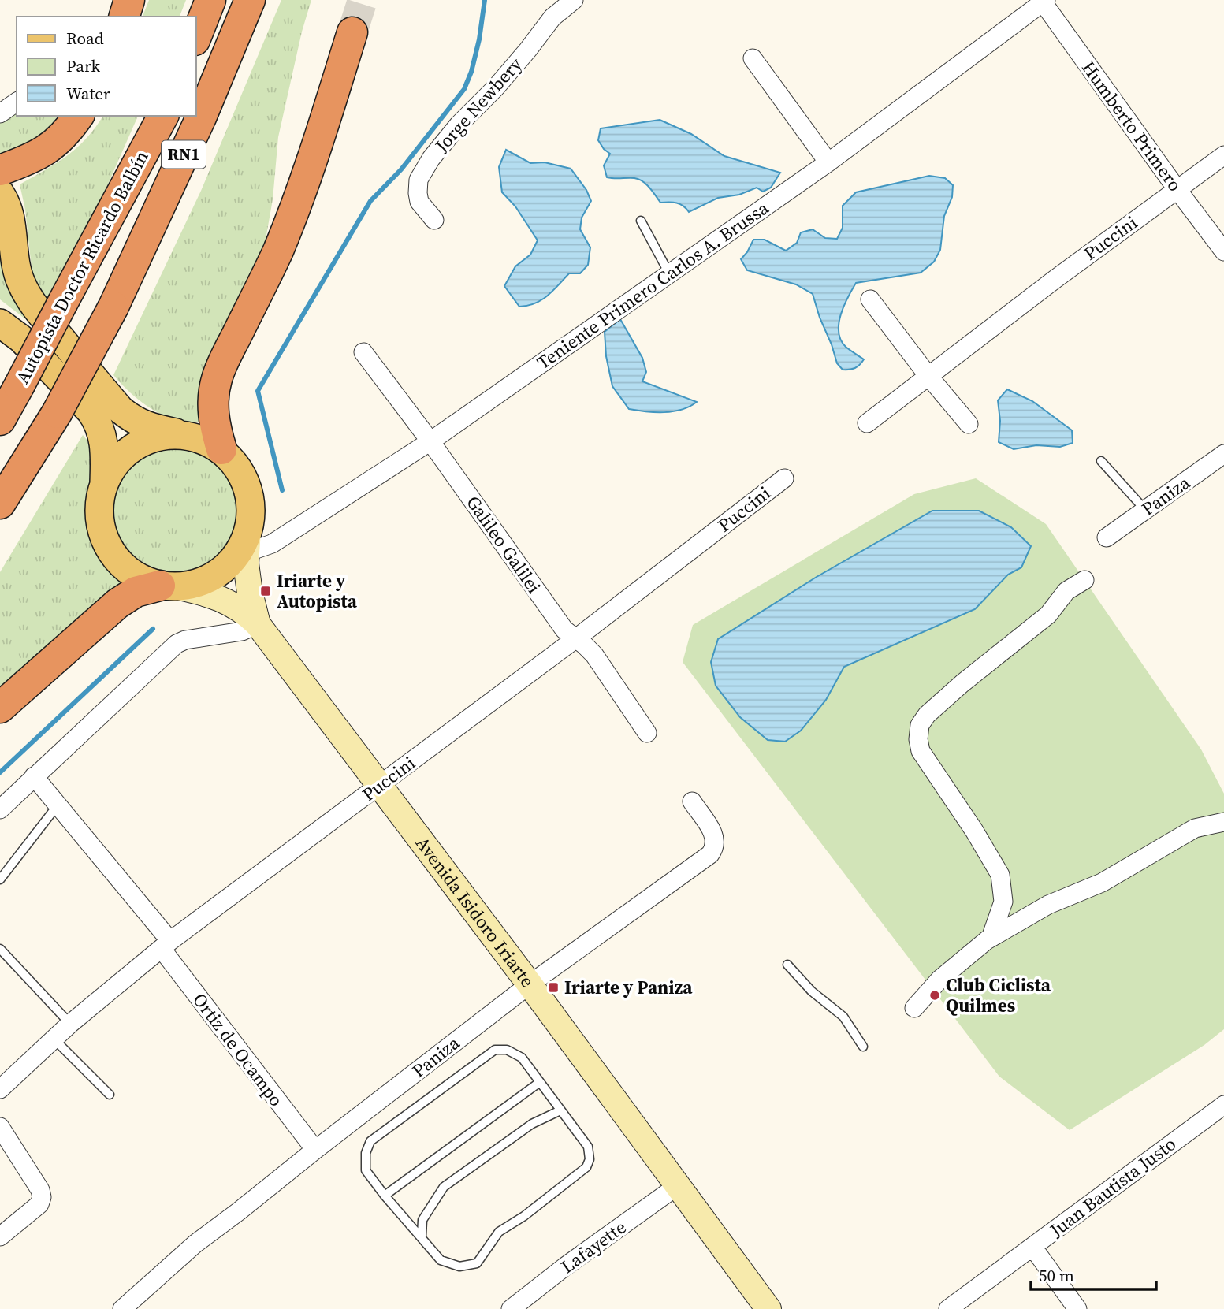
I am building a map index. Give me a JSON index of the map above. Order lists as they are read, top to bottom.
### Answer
{
  "streets": {
    "highway": ["RN1", "Autopista Doctor Ricardo Balbín"],
    "street": [
      "Jorge Newbery",
      "Humberto Primero",
      "Puccini",
      "Teniente Primero Carlos A. Brussa",
      "Paniza",
      "Galileo Galilei",
      "Avenida Isidoro Iriarte",
      "Ortiz de Ocampo",
      "Juan Bautista Justo",
      "Lafayette"
    ]
  },
  "crossings": [
    ["Humberto Primero", "Puccini"],
    ["Humberto Primero", "Teniente Primero Carlos A. Brussa"],
    ["Puccini", "Galileo Galilei"],
    ["Puccini", "Avenida Isidoro Iriarte"],
    ["Puccini", "Ortiz de Ocampo"],
    ["Teniente Primero Carlos A. Brussa", "Galileo Galilei"],
    ["Teniente Primero Carlos A. Brussa", "Avenida Isidoro Iriarte"],
    ["Paniza", "Avenida Isidoro Iriarte"],
    ["Paniza", "Ortiz de Ocampo"],
    ["Avenida Isidoro Iriarte", "Lafayette"]
  ],
  "places": {
    "transit": ["Iriarte y Autopista", "Iriarte y Paniza"],
    "other": ["Club Ciclista Quilmes"]
  },
  "legend": ["Road", "Park", "Water"],
  "scale_bar": "50 m"
}
